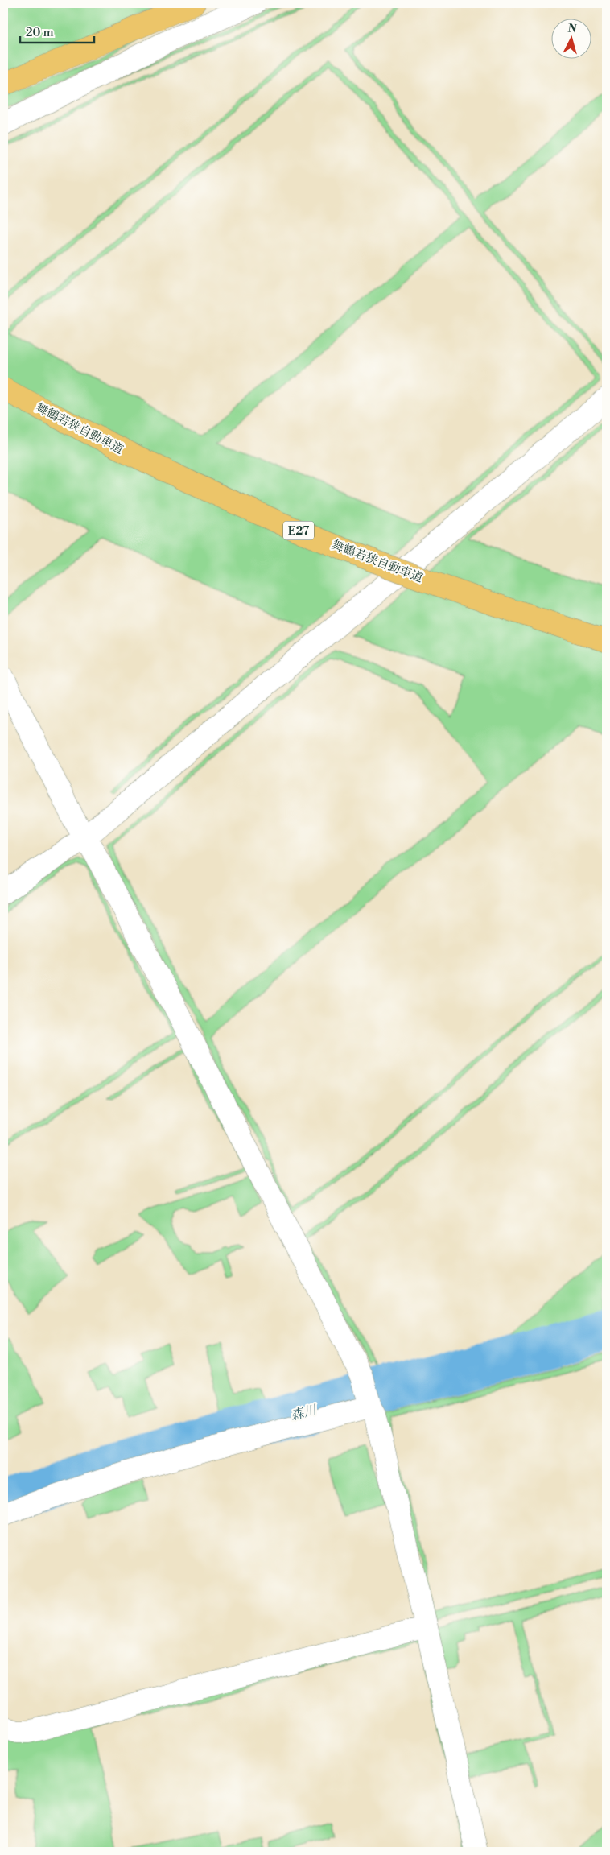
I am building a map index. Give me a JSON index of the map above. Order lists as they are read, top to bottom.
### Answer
{
  "streets": {
    "highway": ["舞鶴若狭自動車道", "E27"]
  },
  "water": ["森川"],
  "scale_bar": "20 m",
  "north": "top"
}
